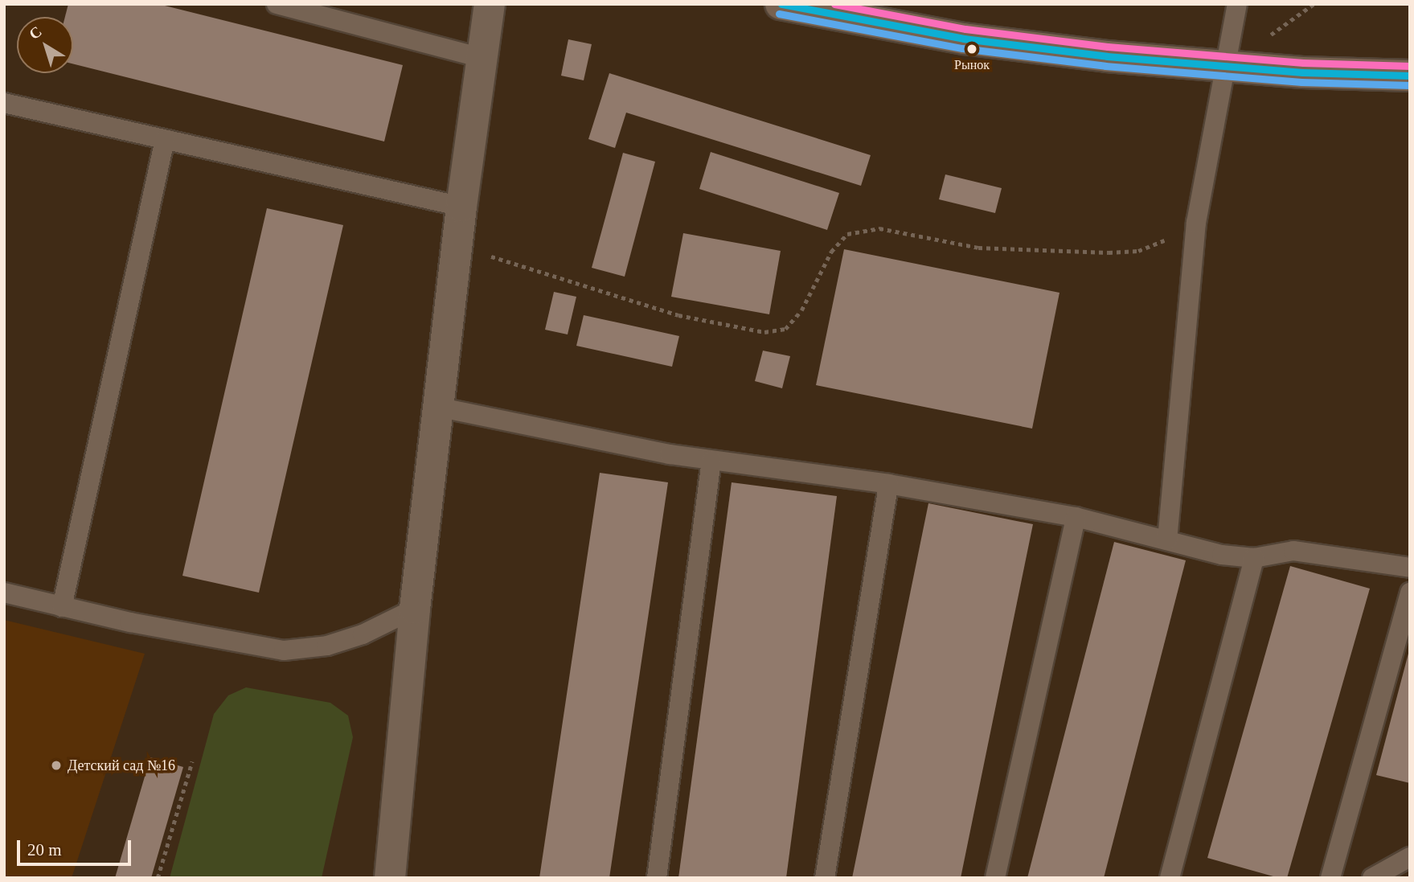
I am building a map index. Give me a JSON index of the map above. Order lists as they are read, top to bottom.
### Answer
{
  "places": ["Рынок", "Детский сад №16"],
  "scale_bar": "20 m",
  "north": "top left"
}
